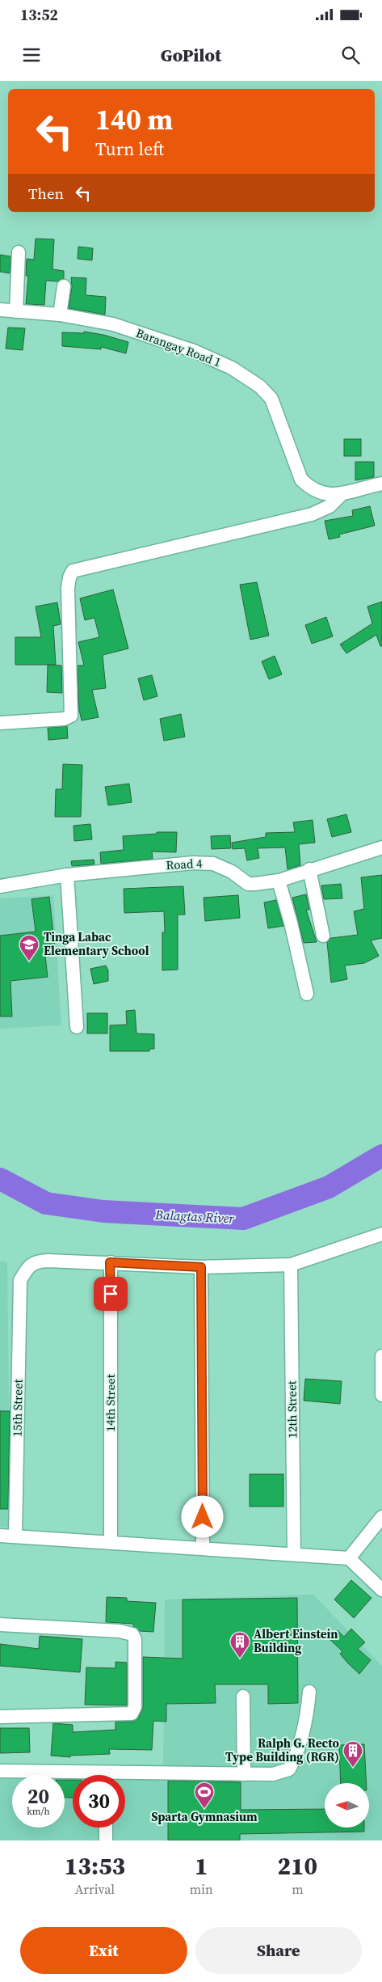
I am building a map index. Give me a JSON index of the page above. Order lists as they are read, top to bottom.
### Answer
{
  "streets": {
    "street": [
      "Barangay Road 1",
      "Road 4",
      "14th Street",
      "15th Street",
      "12th Street"
    ]
  },
  "crossings": [
    ["14th Street", "15th Street"]
  ],
  "water": ["Balagtas River"],
  "places": {
    "school or university": ["Tinga Labac Elementary School"],
    "building": ["Albert Einstein Building", "Ralph G. Recto Type Building (RGR)"],
    "sports": ["Sparta Gymnasium"]
  },
  "north": "left",
  "page": {
    "status": "13:52",
    "header": "GoPilot",
    "turn": ["140 m", "Turn left"],
    "then": "Then",
    "speed": "20 km/h",
    "limit": "30",
    "eta": [
      "13:53",
      "Arrival",
      "1",
      "min",
      "210",
      "m"
    ],
    "buttons": ["Exit", "Share"]
  }
}
